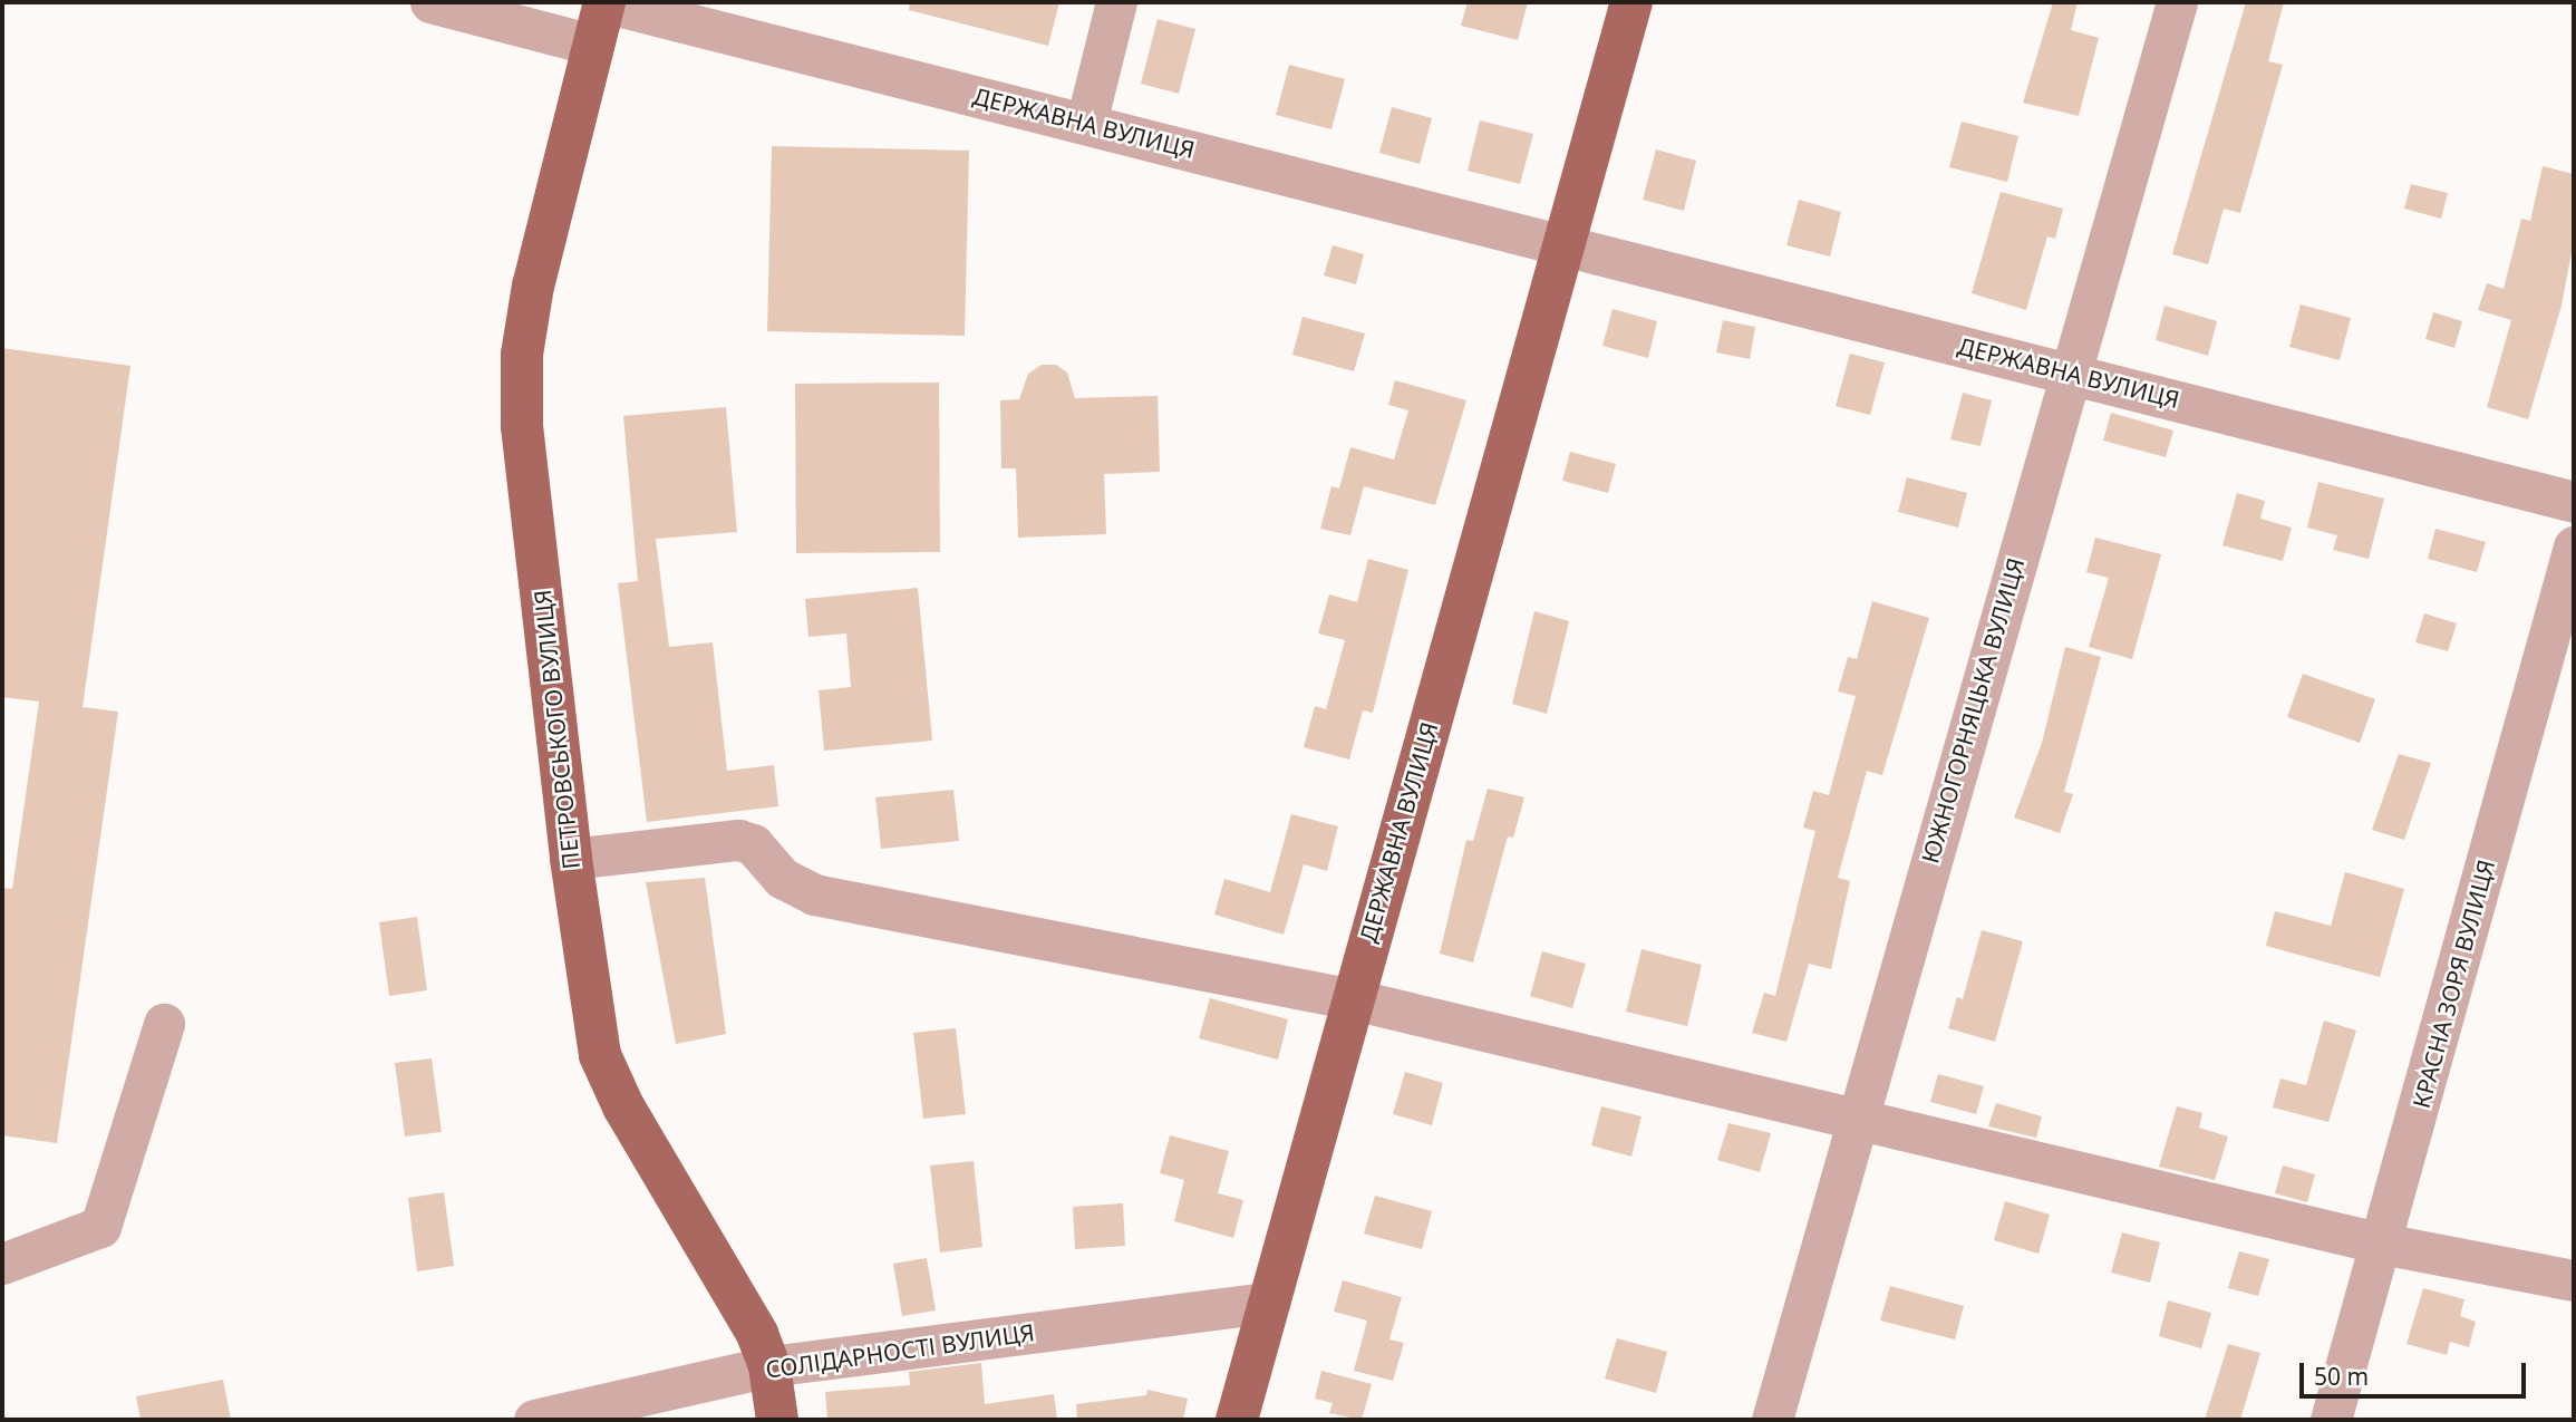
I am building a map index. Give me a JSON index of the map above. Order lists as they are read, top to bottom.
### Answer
{
  "streets": {
    "main road": ["ДЕРЖАВНА ВУЛИЦЯ", "ПЕТРОВСЬКОГО ВУЛИЦЯ"],
    "street": ["ЮЖНОГОРНЯЦЬКА ВУЛИЦЯ", "КРАСНА ЗОРЯ ВУЛИЦЯ", "СОЛІДАРНОСТІ ВУЛИЦЯ"]
  },
  "crossings": [
    ["ДЕРЖАВНА ВУЛИЦЯ", "ЮЖНОГОРНЯЦЬКА ВУЛИЦЯ"],
    ["ДЕРЖАВНА ВУЛИЦЯ", "ПЕТРОВСЬКОГО ВУЛИЦЯ"],
    ["ДЕРЖАВНА ВУЛИЦЯ", "СОЛІДАРНОСТІ ВУЛИЦЯ"],
    ["ПЕТРОВСЬКОГО ВУЛИЦЯ", "СОЛІДАРНОСТІ ВУЛИЦЯ"]
  ],
  "scale_bar": "50 m"
}
